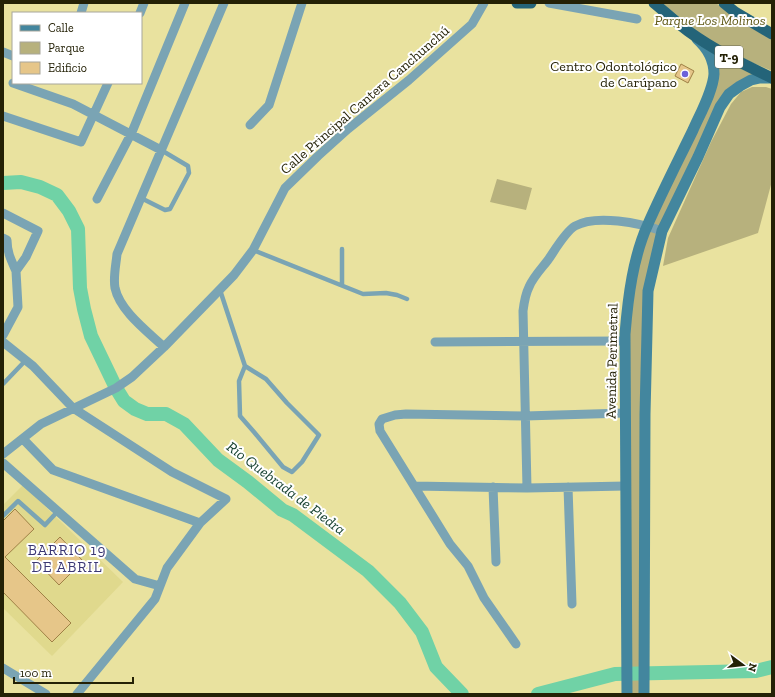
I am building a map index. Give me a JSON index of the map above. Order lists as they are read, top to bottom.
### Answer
{
  "streets": {
    "highway": ["T-9"],
    "main road": ["Avenida Perimetral"],
    "street": ["Calle Principal Cantera Canchunchú"]
  },
  "crossings": [
    ["T-9", "Avenida Perimetral"]
  ],
  "districts": ["BARRIO 19 DE ABRIL"],
  "water": ["Río Quebrada de Piedra"],
  "parks": ["Parque Los Molinos"],
  "places": ["Centro Odontológico de Carúpano"],
  "legend": ["Calle", "Parque", "Edificio"],
  "scale_bar": "100 m",
  "north": "right"
}
